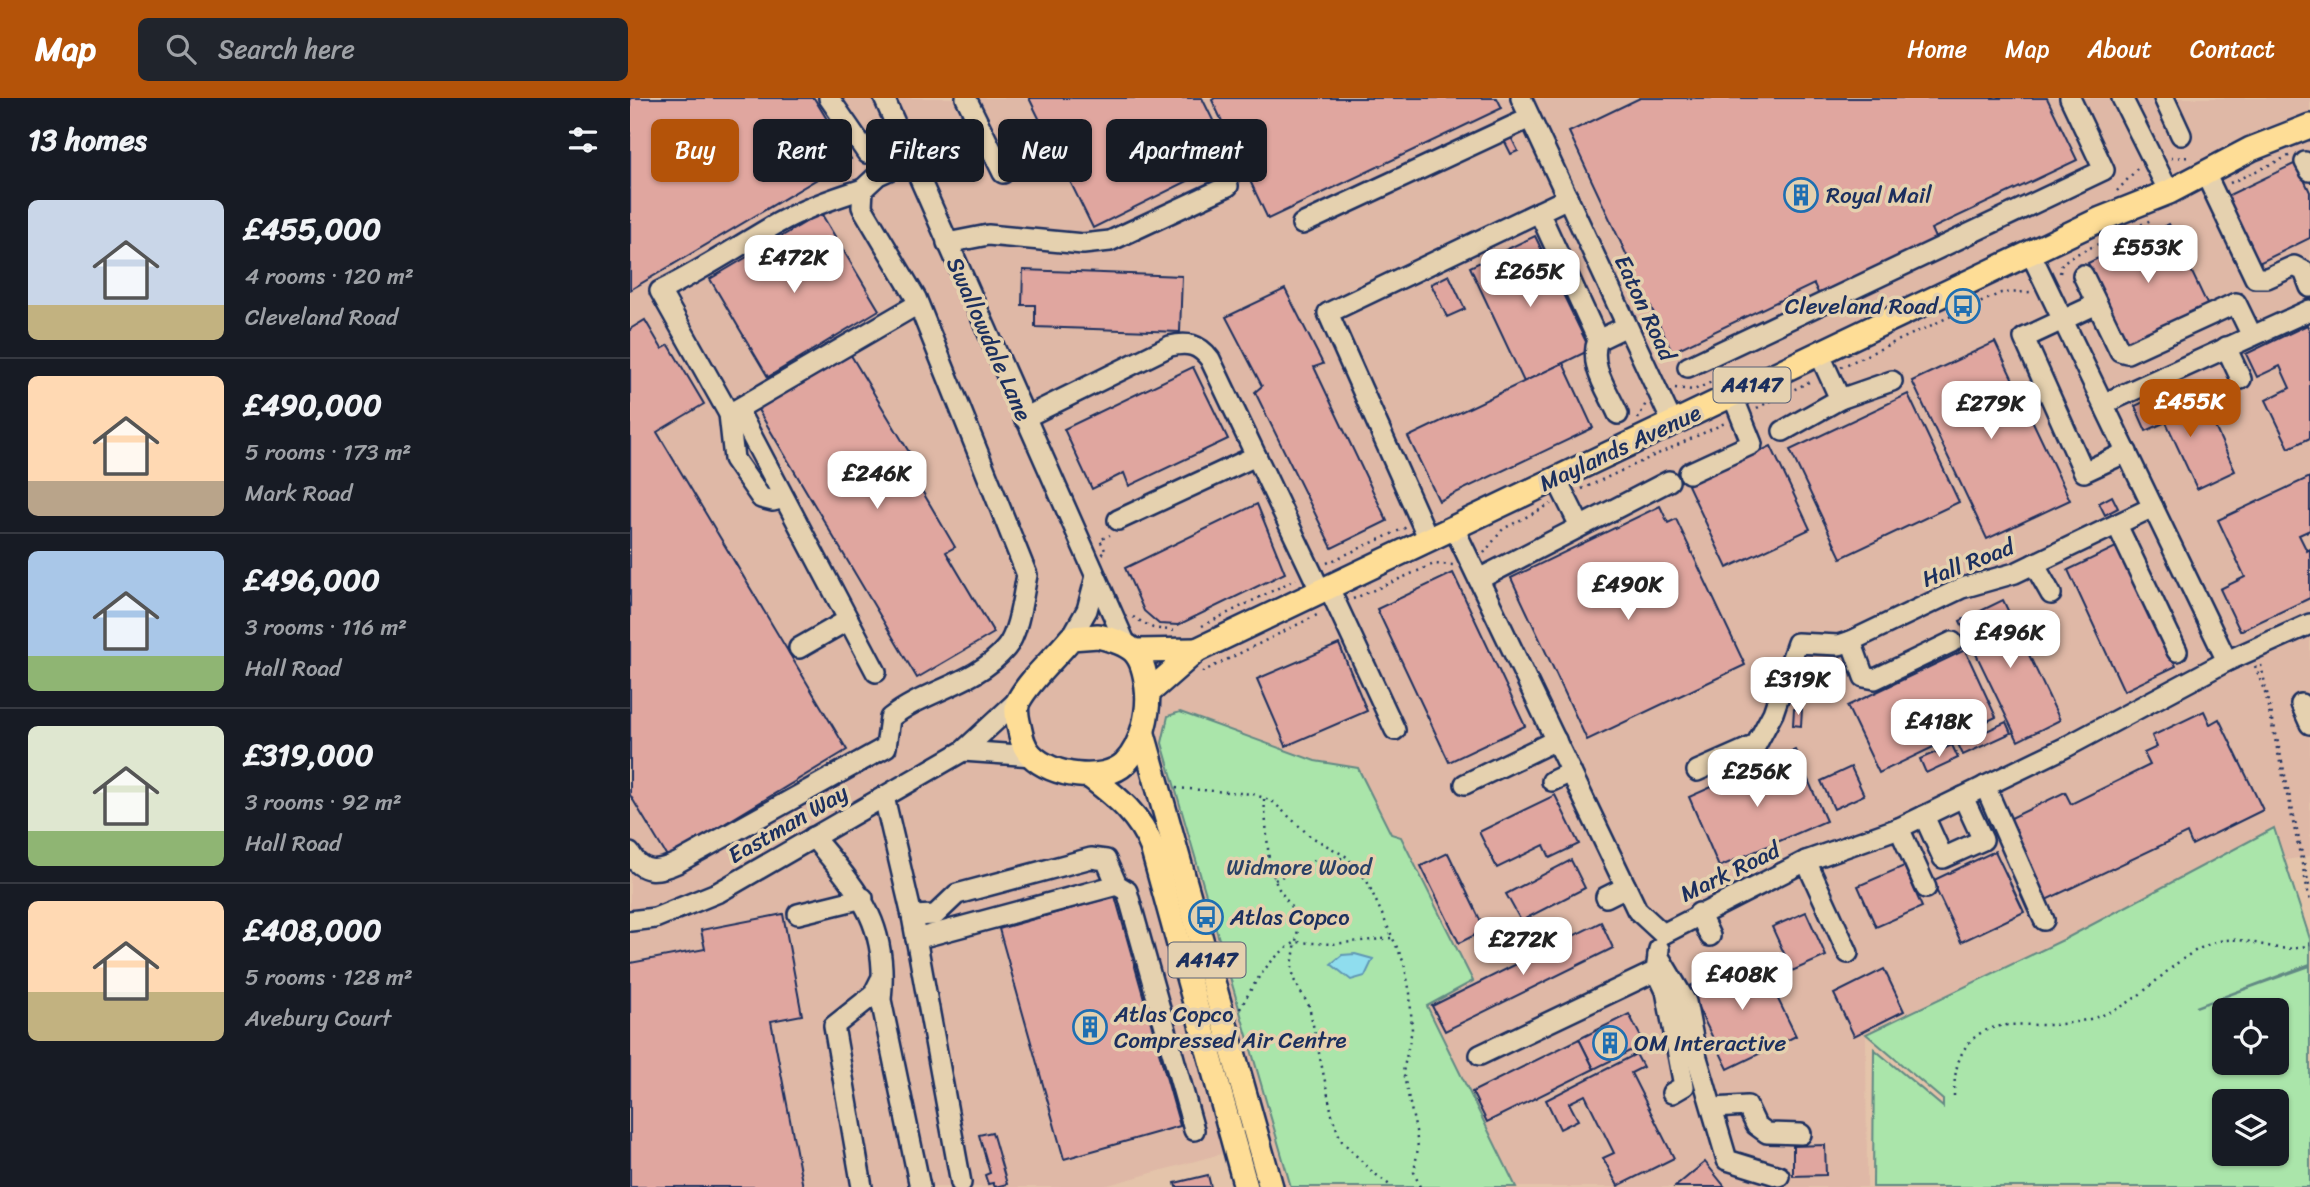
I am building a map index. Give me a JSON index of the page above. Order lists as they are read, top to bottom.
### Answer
{
  "streets": {
    "main road": ["A4147", "Maylands Avenue"],
    "street": [
      "Eaton Road",
      "Swallowdale Lane",
      "Hall Road",
      "Eastman Way",
      "Mark Road"
    ]
  },
  "crossings": [
    ["Eaton Road", "Maylands Avenue"],
    ["Swallowdale Lane", "A4147"],
    ["Swallowdale Lane", "Maylands Avenue"],
    ["Swallowdale Lane", "Eastman Way"],
    ["A4147", "Maylands Avenue"],
    ["A4147", "Eastman Way"],
    ["Maylands Avenue", "Eastman Way"]
  ],
  "parks": ["Widmore Wood"],
  "places": {
    "building": ["Royal Mail", "Atlas Copco Compressed Air Centre", "OM Interactive"],
    "bus stop": ["Cleveland Road", "Atlas Copco"]
  },
  "page": {
    "header": "Map",
    "search": "Search here",
    "nav": [
      "Home",
      "Map",
      "About",
      "Contact"
    ],
    "heading": "13 homes",
    "chip": [
      "Buy",
      "Rent",
      "Filters",
      "New",
      "Apartment"
    ],
    "list": [
      {
        "name": "£455,000",
        "note": "4 rooms · 120 m² · Cleveland Road"
      },
      {
        "name": "£490,000",
        "note": "5 rooms · 173 m² · Mark Road"
      },
      {
        "name": "£496,000",
        "note": "3 rooms · 116 m² · Hall Road"
      },
      {
        "name": "£319,000",
        "note": "3 rooms · 92 m² · Hall Road"
      },
      {
        "name": "£408,000",
        "note": "5 rooms · 128 m² · Avebury Court"
      }
    ],
    "price": [
      "£553K",
      "£472K",
      "£265K",
      "£455K",
      "£279K",
      "£246K",
      "£490K",
      "£496K",
      "£319K",
      "£418K",
      "£256K",
      "£272K",
      "£408K"
    ]
  }
}
